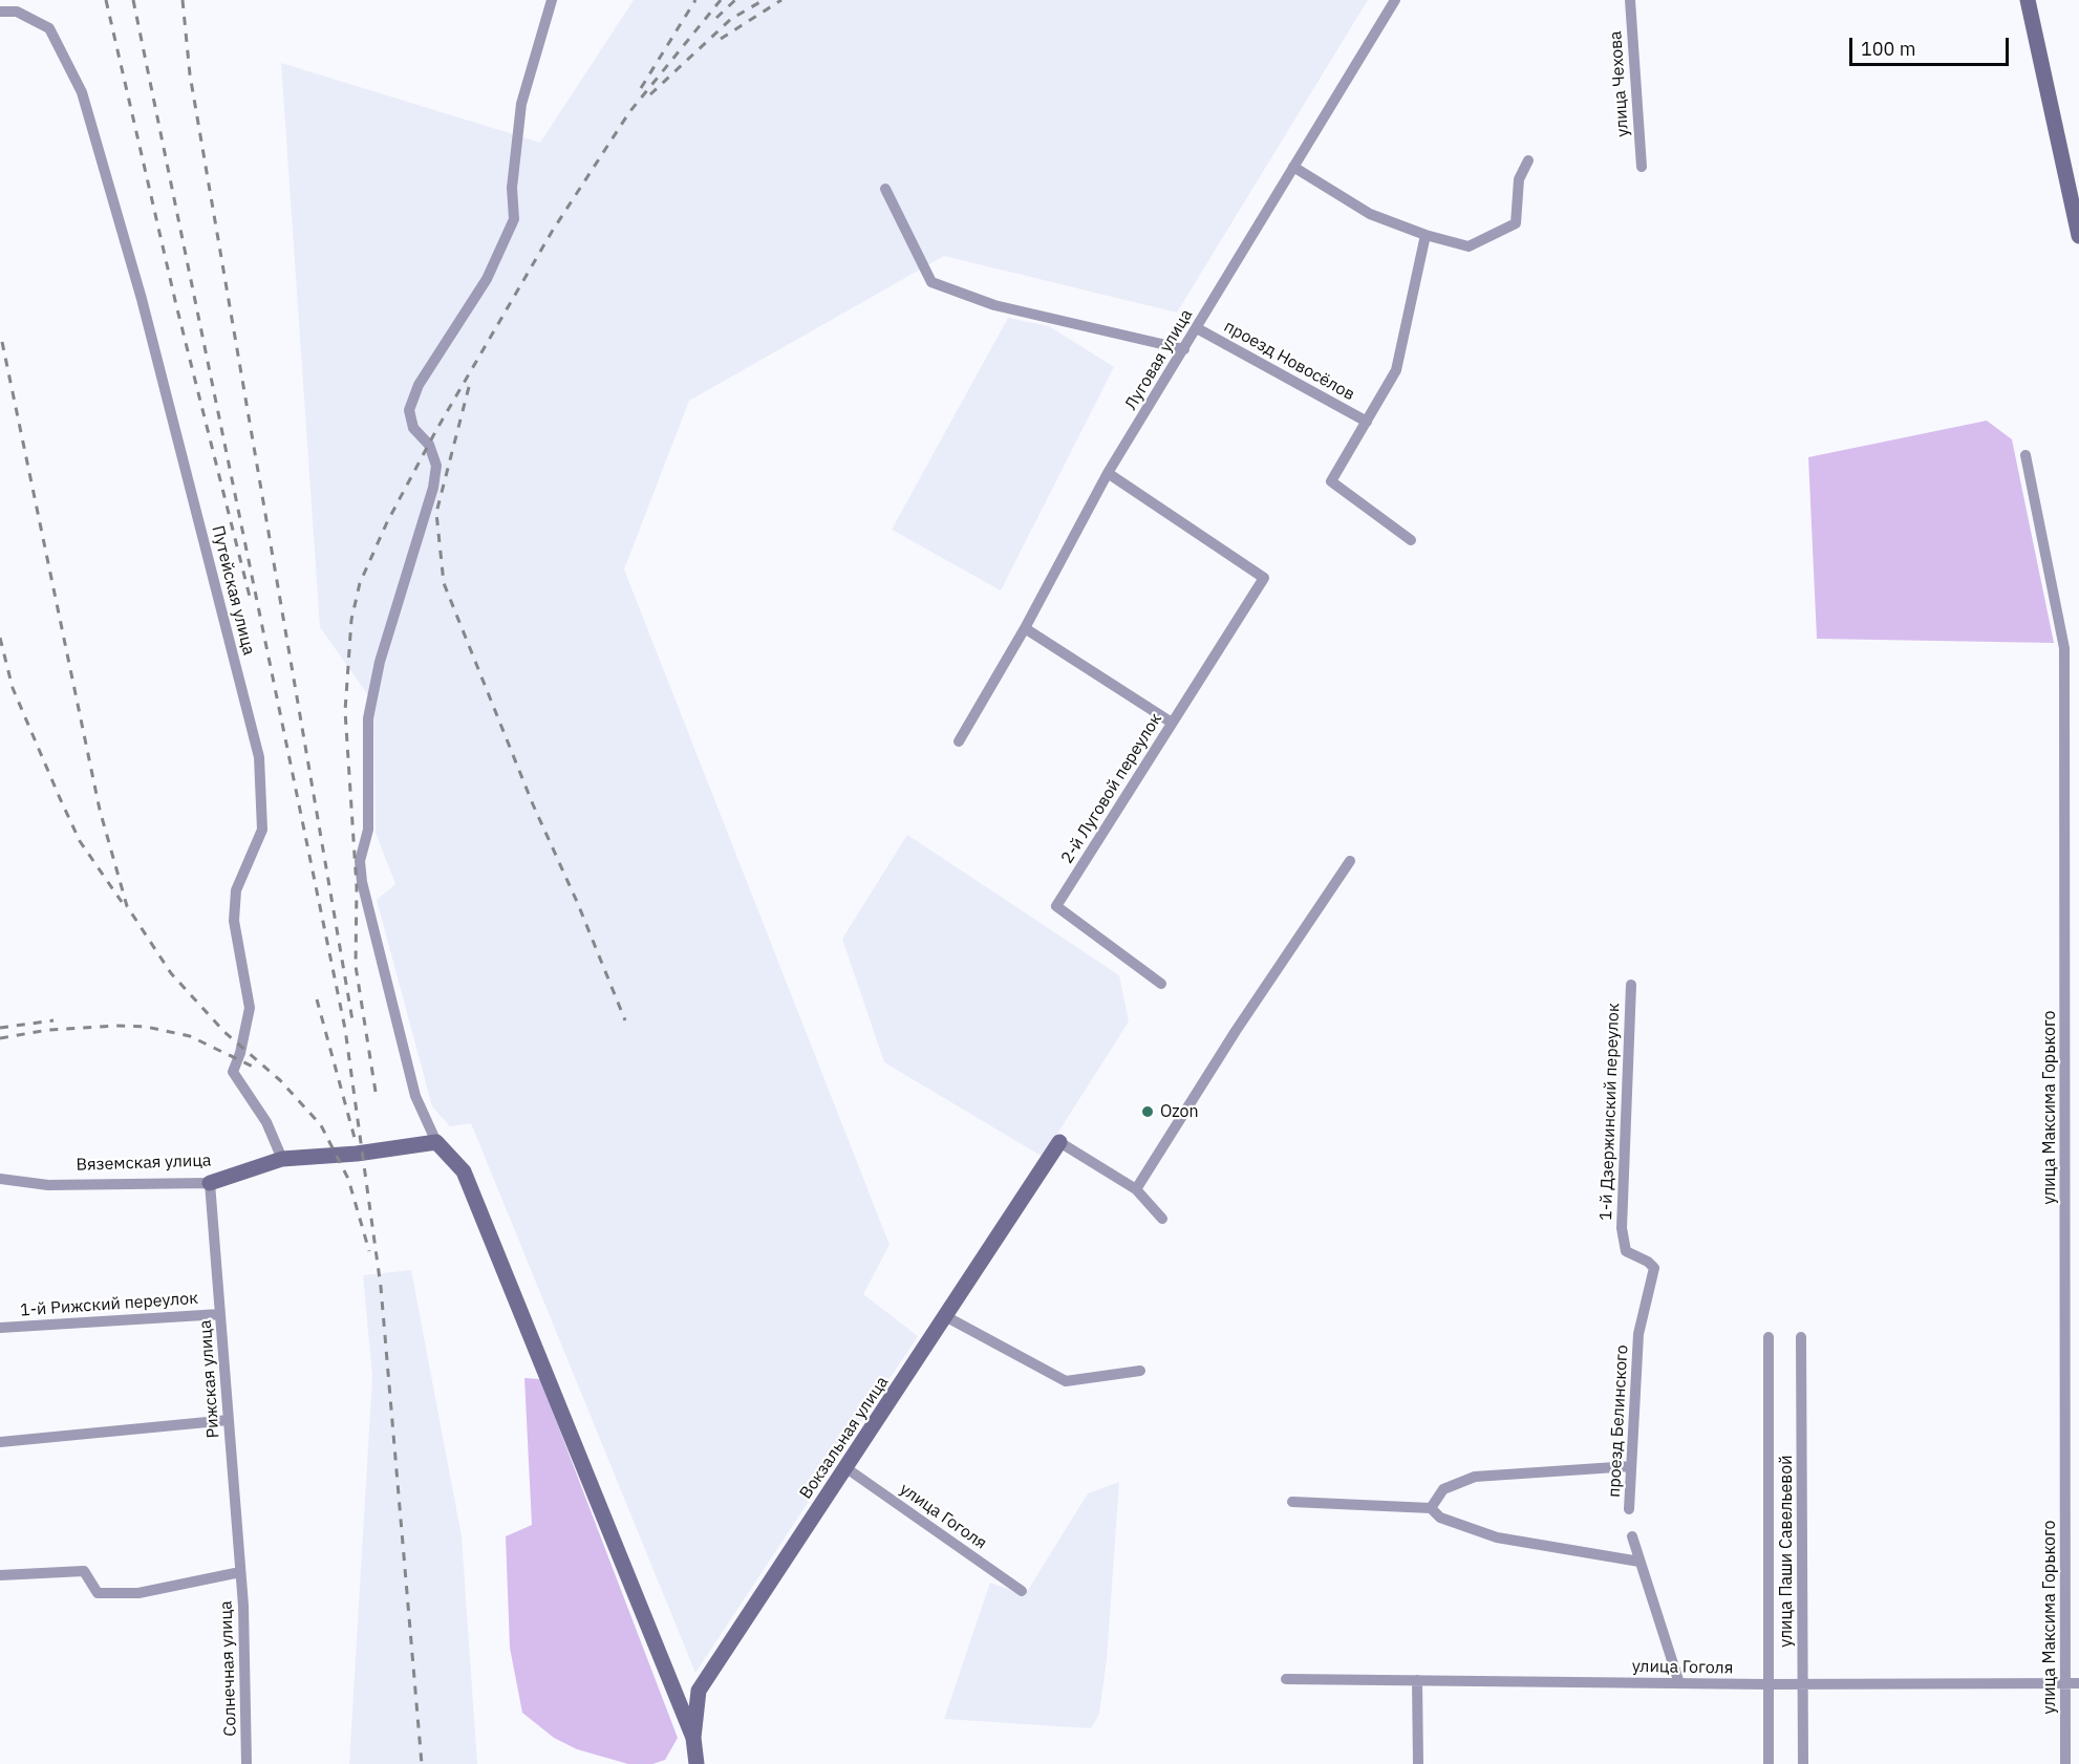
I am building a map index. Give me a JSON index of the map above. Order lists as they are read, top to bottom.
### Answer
{
  "streets": {
    "street": [
      "улица Чехова",
      "Луговая улица",
      "проезд Новосёлов",
      "Путейская улица",
      "2-й Луговой переулок",
      "улица Максима Горького",
      "1-й Дзержинский переулок",
      "Вяземская улица",
      "1-й Рижский переулок",
      "Рижская улица",
      "проезд Белинского",
      "Вокзальная улица",
      "улица Гоголя",
      "улица Паши Савельевой",
      "Солнечная улица"
    ]
  },
  "crossings": [
    ["Луговая улица", "проезд Новосёлов"],
    ["Луговая улица", "2-й Луговой переулок"],
    ["Путейская улица", "Вяземская улица"],
    ["улица Максима Горького", "улица Гоголя"],
    ["1-й Дзержинский переулок", "проезд Белинского"],
    ["Вяземская улица", "Рижская улица"],
    ["1-й Рижский переулок", "Рижская улица"],
    ["Рижская улица", "Солнечная улица"],
    ["Вокзальная улица", "улица Гоголя"],
    ["улица Гоголя", "улица Паши Савельевой"]
  ],
  "places": ["Ozon"],
  "scale_bar": "100 m"
}
